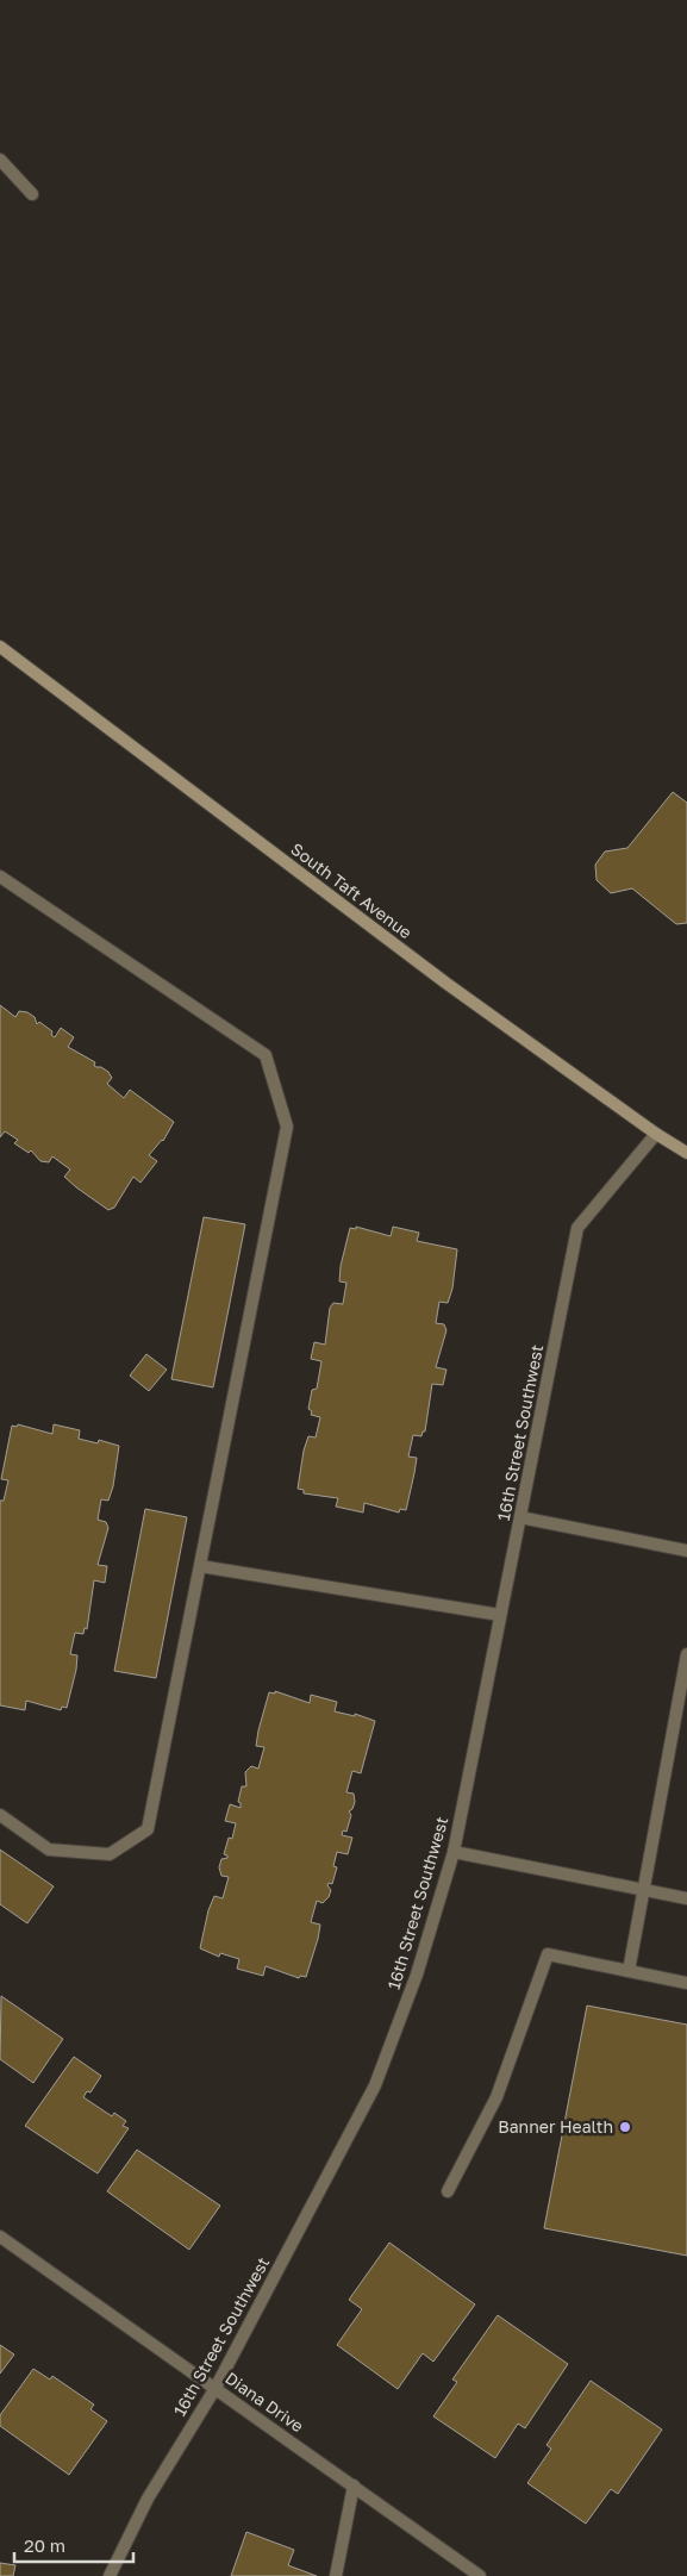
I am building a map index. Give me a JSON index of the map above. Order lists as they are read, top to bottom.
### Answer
{
  "streets": {
    "main road": ["South Taft Avenue"],
    "street": ["16th Street Southwest", "Diana Drive"]
  },
  "crossings": [
    ["South Taft Avenue", "16th Street Southwest"],
    ["16th Street Southwest", "Diana Drive"]
  ],
  "places": ["Banner Health"],
  "scale_bar": "20 m"
}
